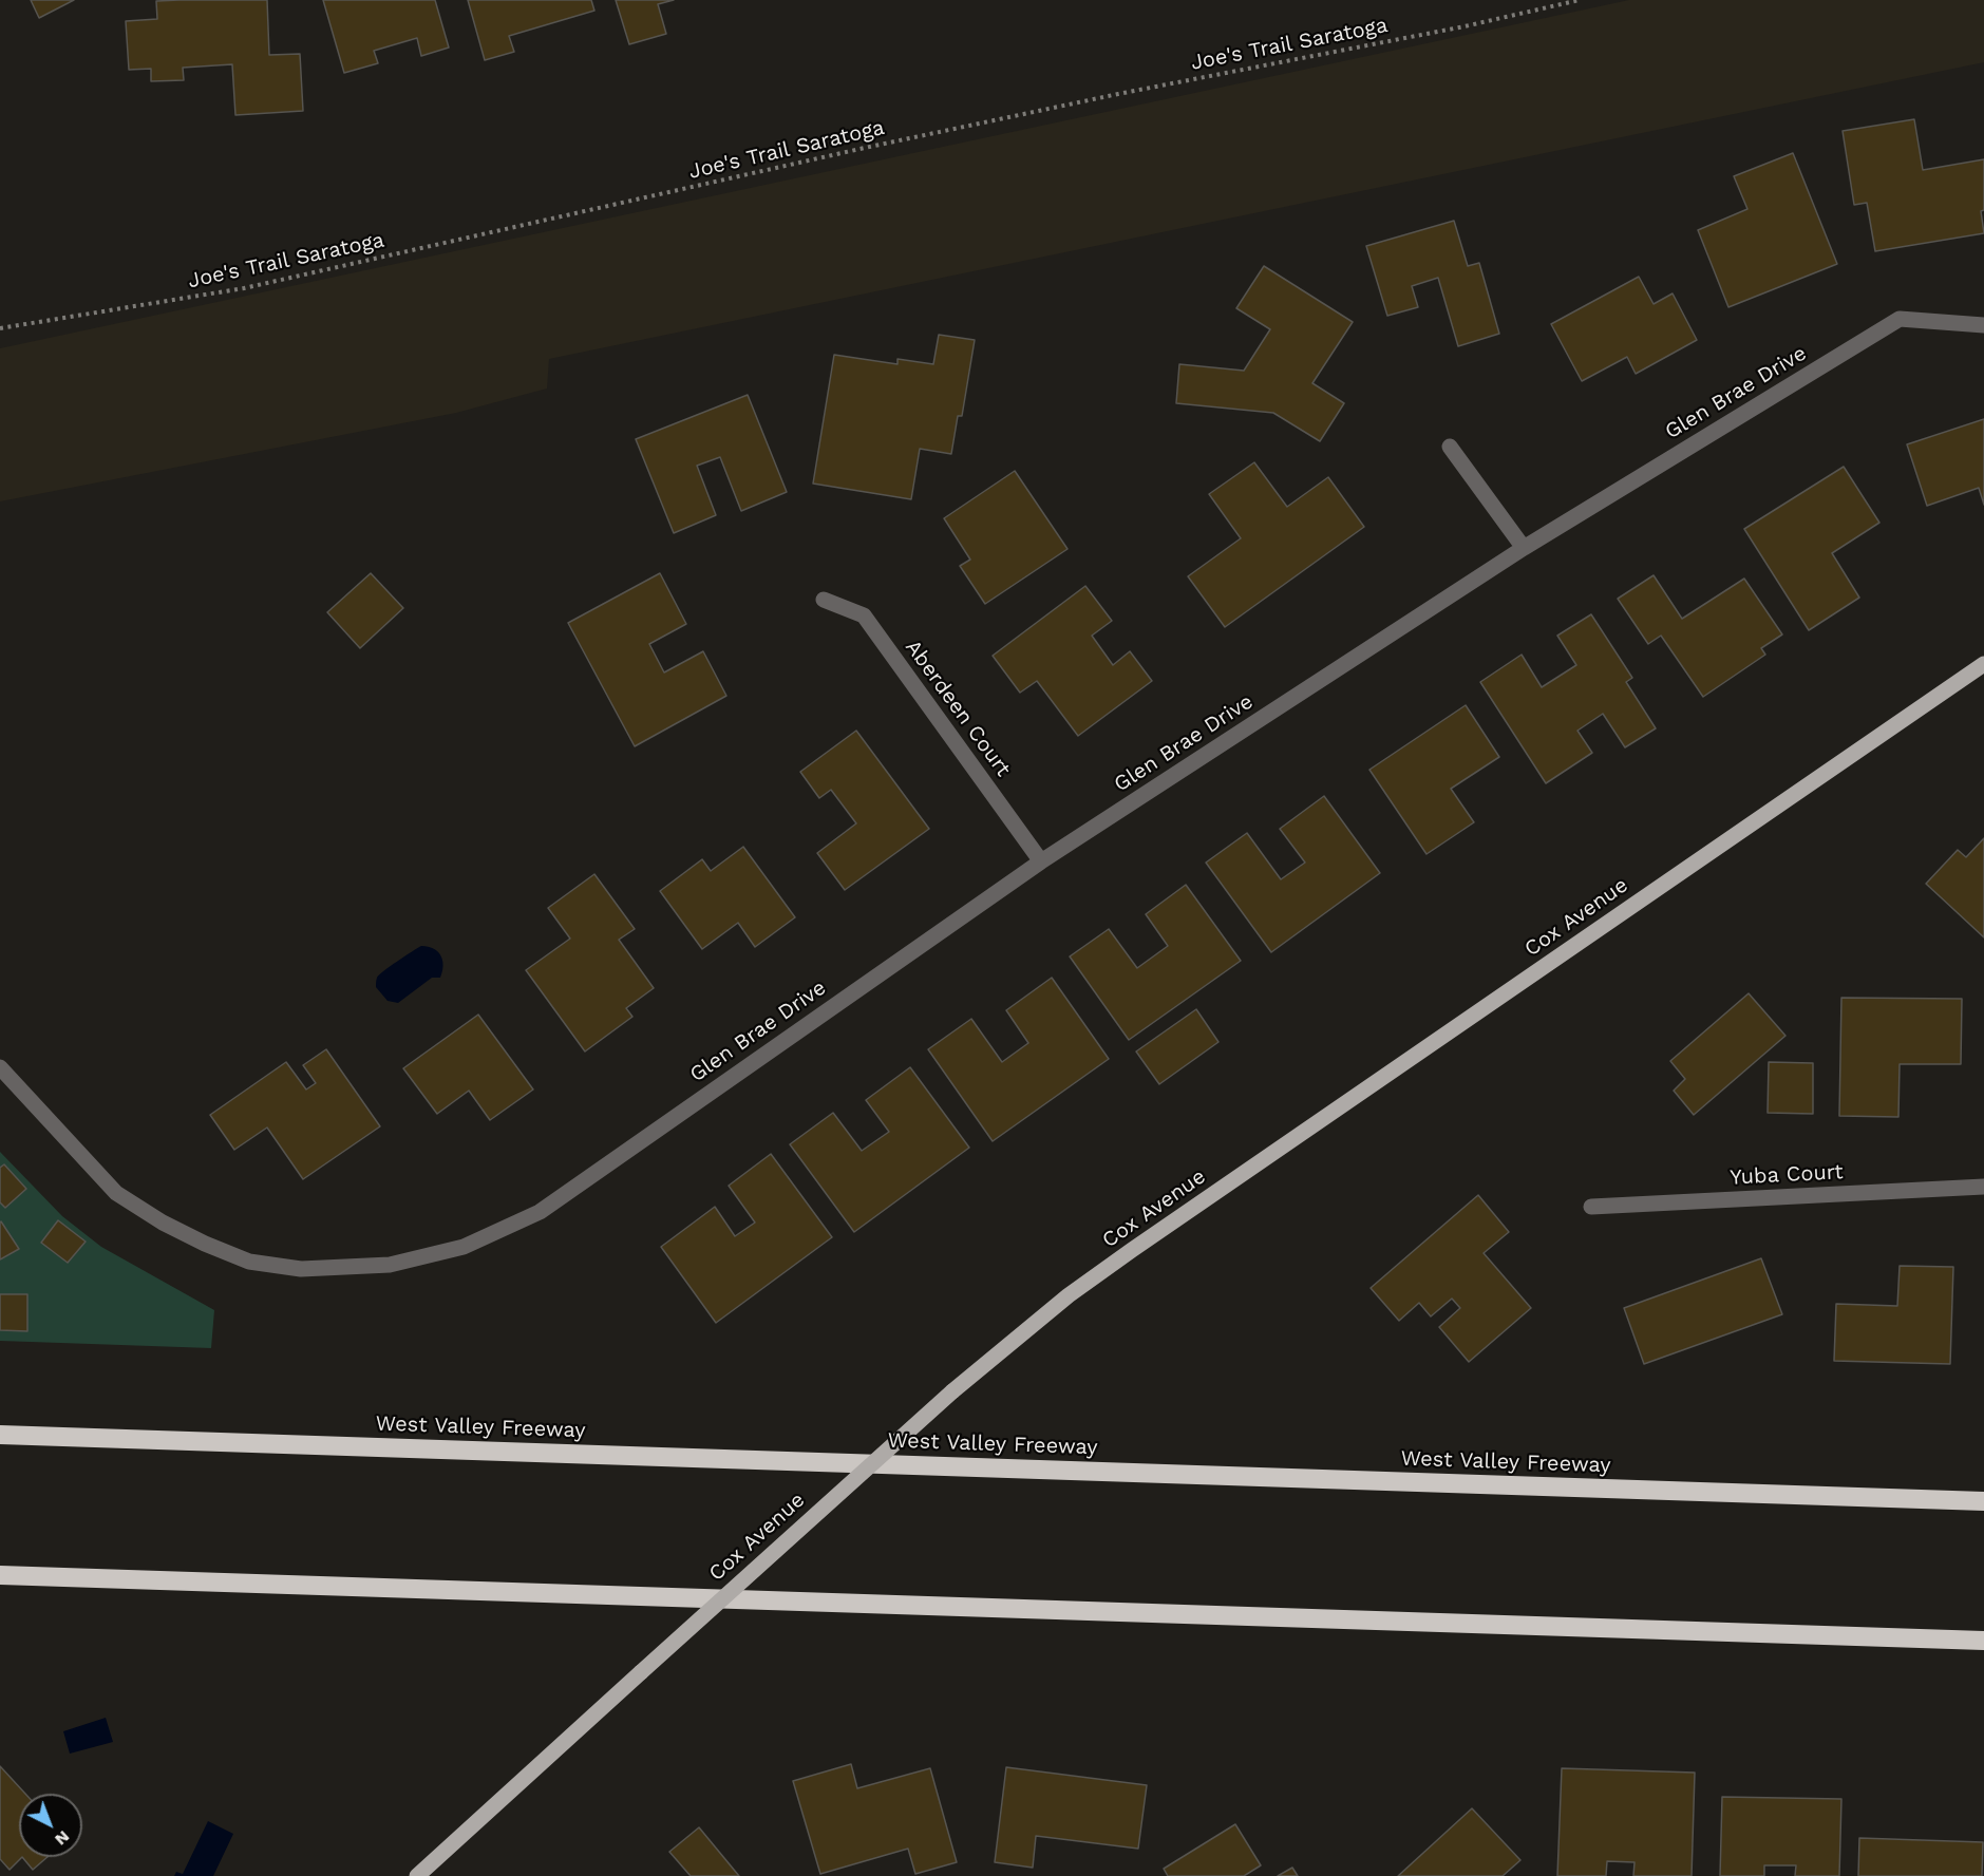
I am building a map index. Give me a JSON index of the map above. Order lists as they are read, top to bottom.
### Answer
{
  "streets": {
    "highway": ["West Valley Freeway"],
    "main road": ["Cox Avenue"],
    "street": ["Glen Brae Drive", "Aberdeen Court", "Yuba Court"],
    "path": ["Joe's Trail Saratoga"]
  },
  "crossings": [
    ["Glen Brae Drive", "Aberdeen Court"]
  ],
  "north": "bottom right"
}
